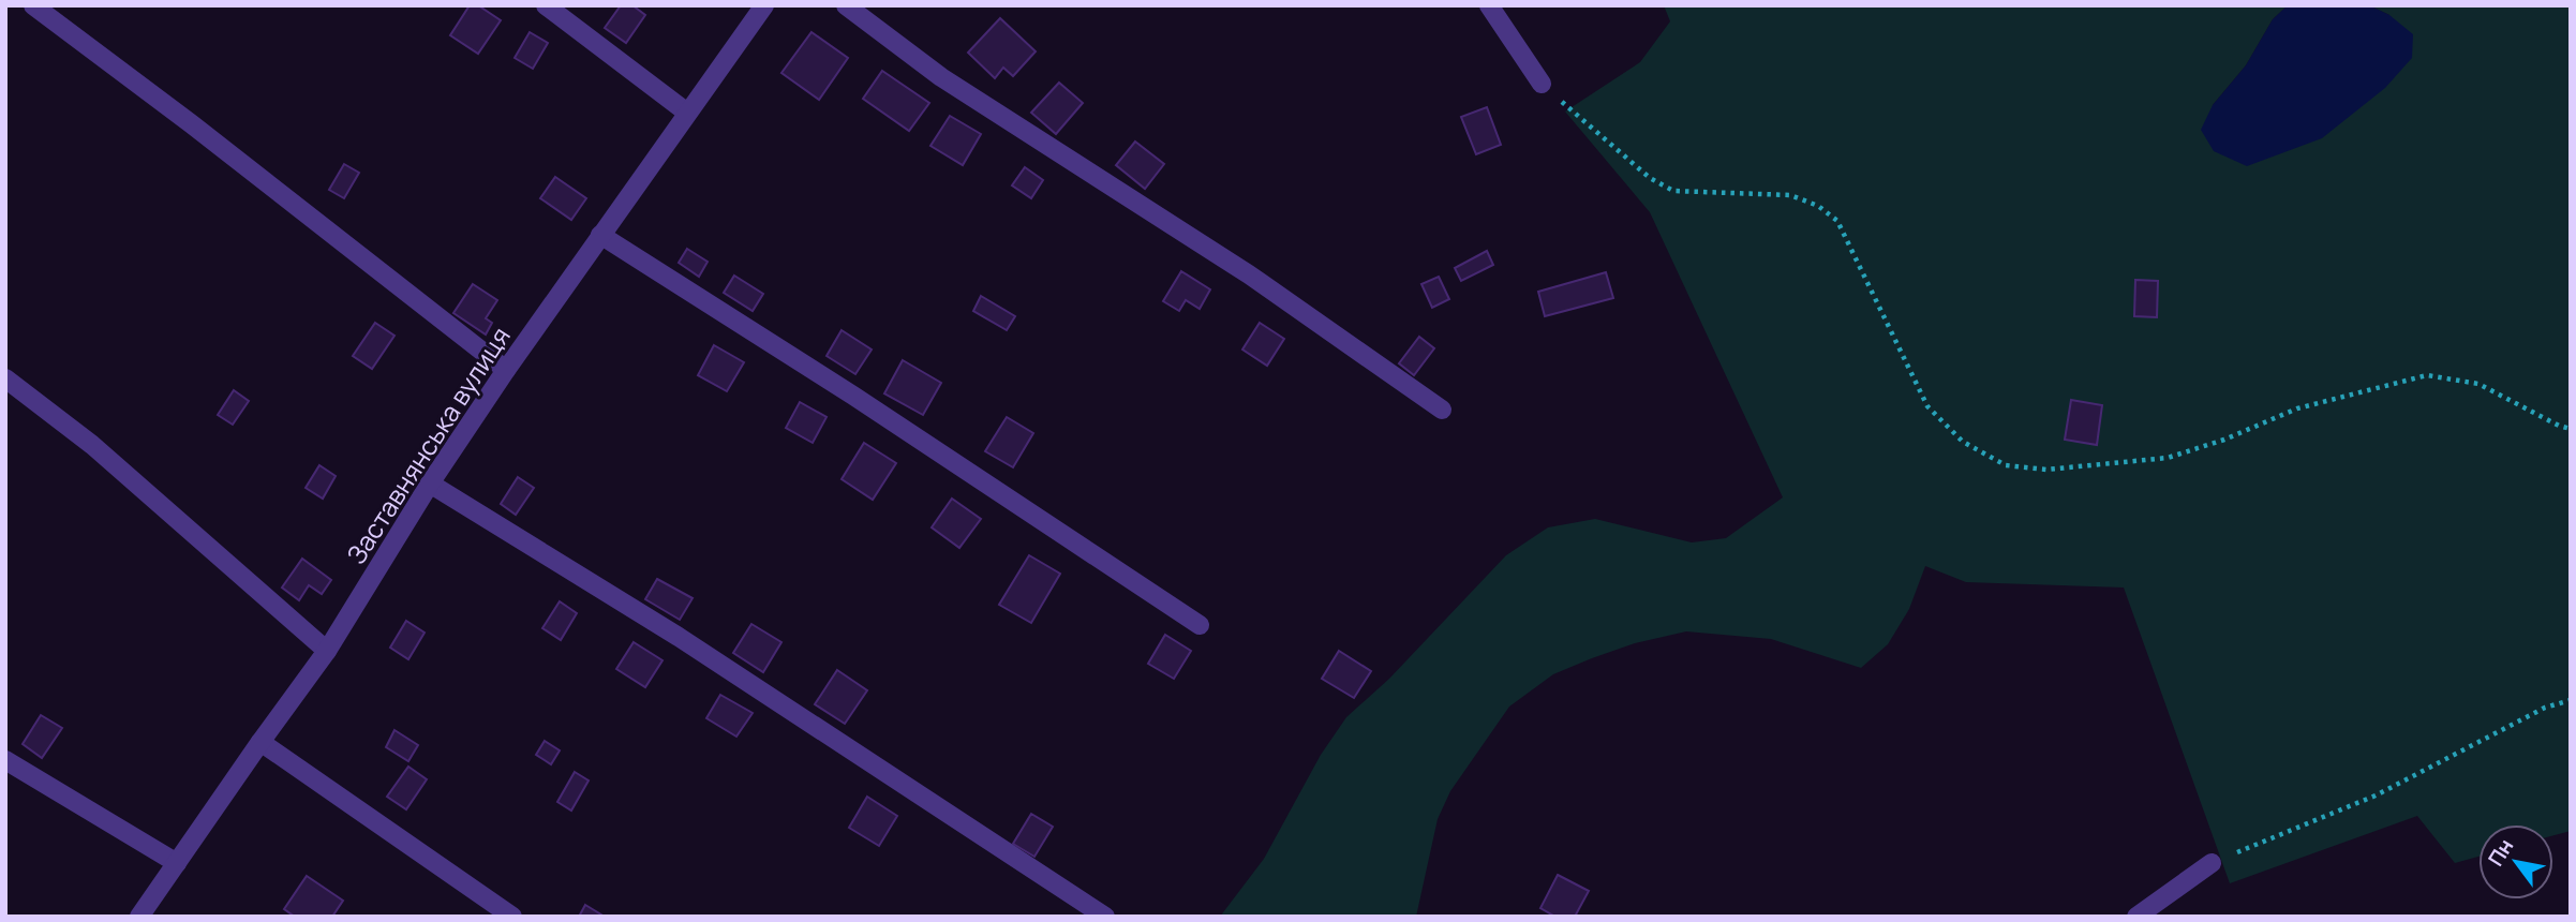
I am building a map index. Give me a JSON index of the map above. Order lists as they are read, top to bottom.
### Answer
{
  "streets": {
    "street": ["Заставнянська вулиця"]
  },
  "north": "top left"
}
